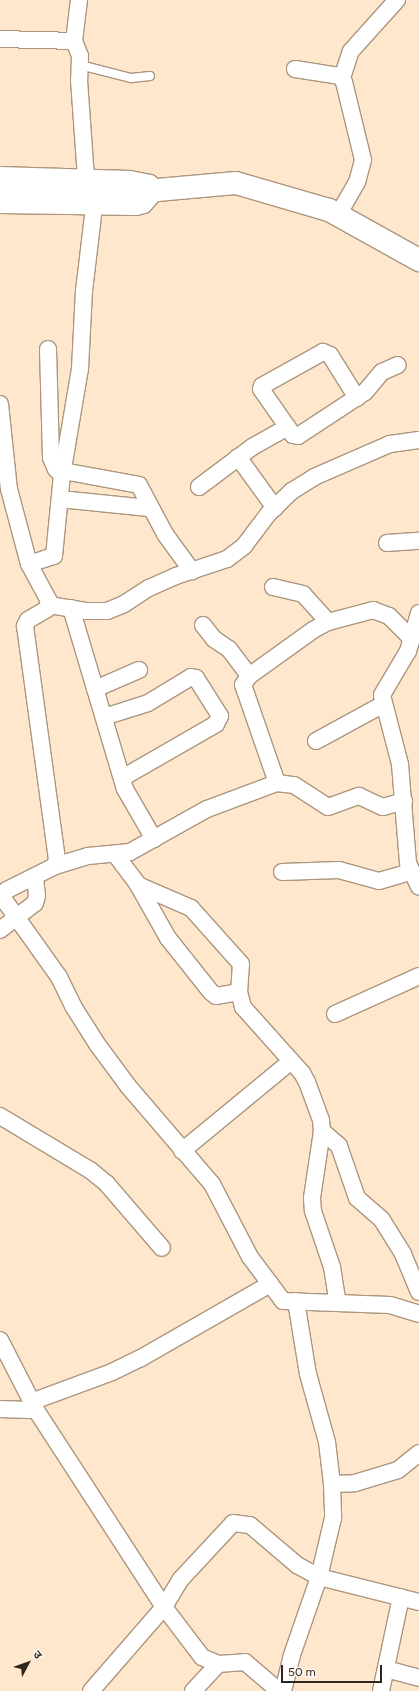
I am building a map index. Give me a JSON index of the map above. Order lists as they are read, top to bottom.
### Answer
{
  "scale_bar": "50 m",
  "north": "top right"
}
